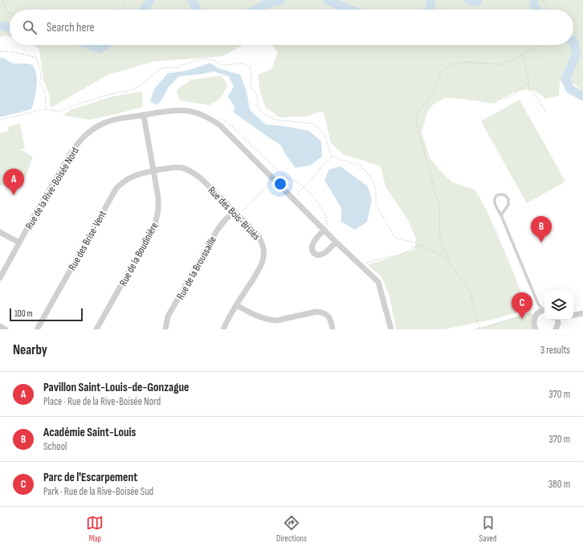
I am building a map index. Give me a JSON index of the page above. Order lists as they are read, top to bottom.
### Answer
{
  "streets": {
    "street": [
      "Rue de la Rive-Boisée Nord",
      "Rue des Bois-Brûlés",
      "Rue des Brise-Vent",
      "Rue de la Boudinière",
      "Rue de la Broussaille"
    ]
  },
  "crossings": [
    ["Rue de la Rive-Boisée Nord", "Rue de la Boudinière"],
    ["Rue des Bois-Brûlés", "Rue des Brise-Vent"],
    ["Rue des Bois-Brûlés", "Rue de la Boudinière"],
    ["Rue des Bois-Brûlés", "Rue de la Broussaille"],
    ["Rue des Brise-Vent", "Rue de la Boudinière"]
  ],
  "scale_bar": "100 m",
  "page": {
    "search": "Search here",
    "pins": ["A", "B", "C"],
    "scale": "100 m",
    "heading": ["Nearby", "3 results"],
    "list": [
      {
        "mark": "A",
        "name": "Pavillon Saint-Louis-de-Gonzague",
        "note": "Place · Rue de la Rive-Boisée Nord",
        "value": "370 m"
      },
      {
        "mark": "B",
        "name": "Académie Saint-Louis",
        "note": "School",
        "value": "370 m"
      },
      {
        "mark": "C",
        "name": "Parc de l'Escarpement",
        "note": "Park · Rue de la Rive-Boisée Sud",
        "value": "380 m"
      }
    ],
    "nav": ["Map", "Directions", "Saved"]
  }
}
